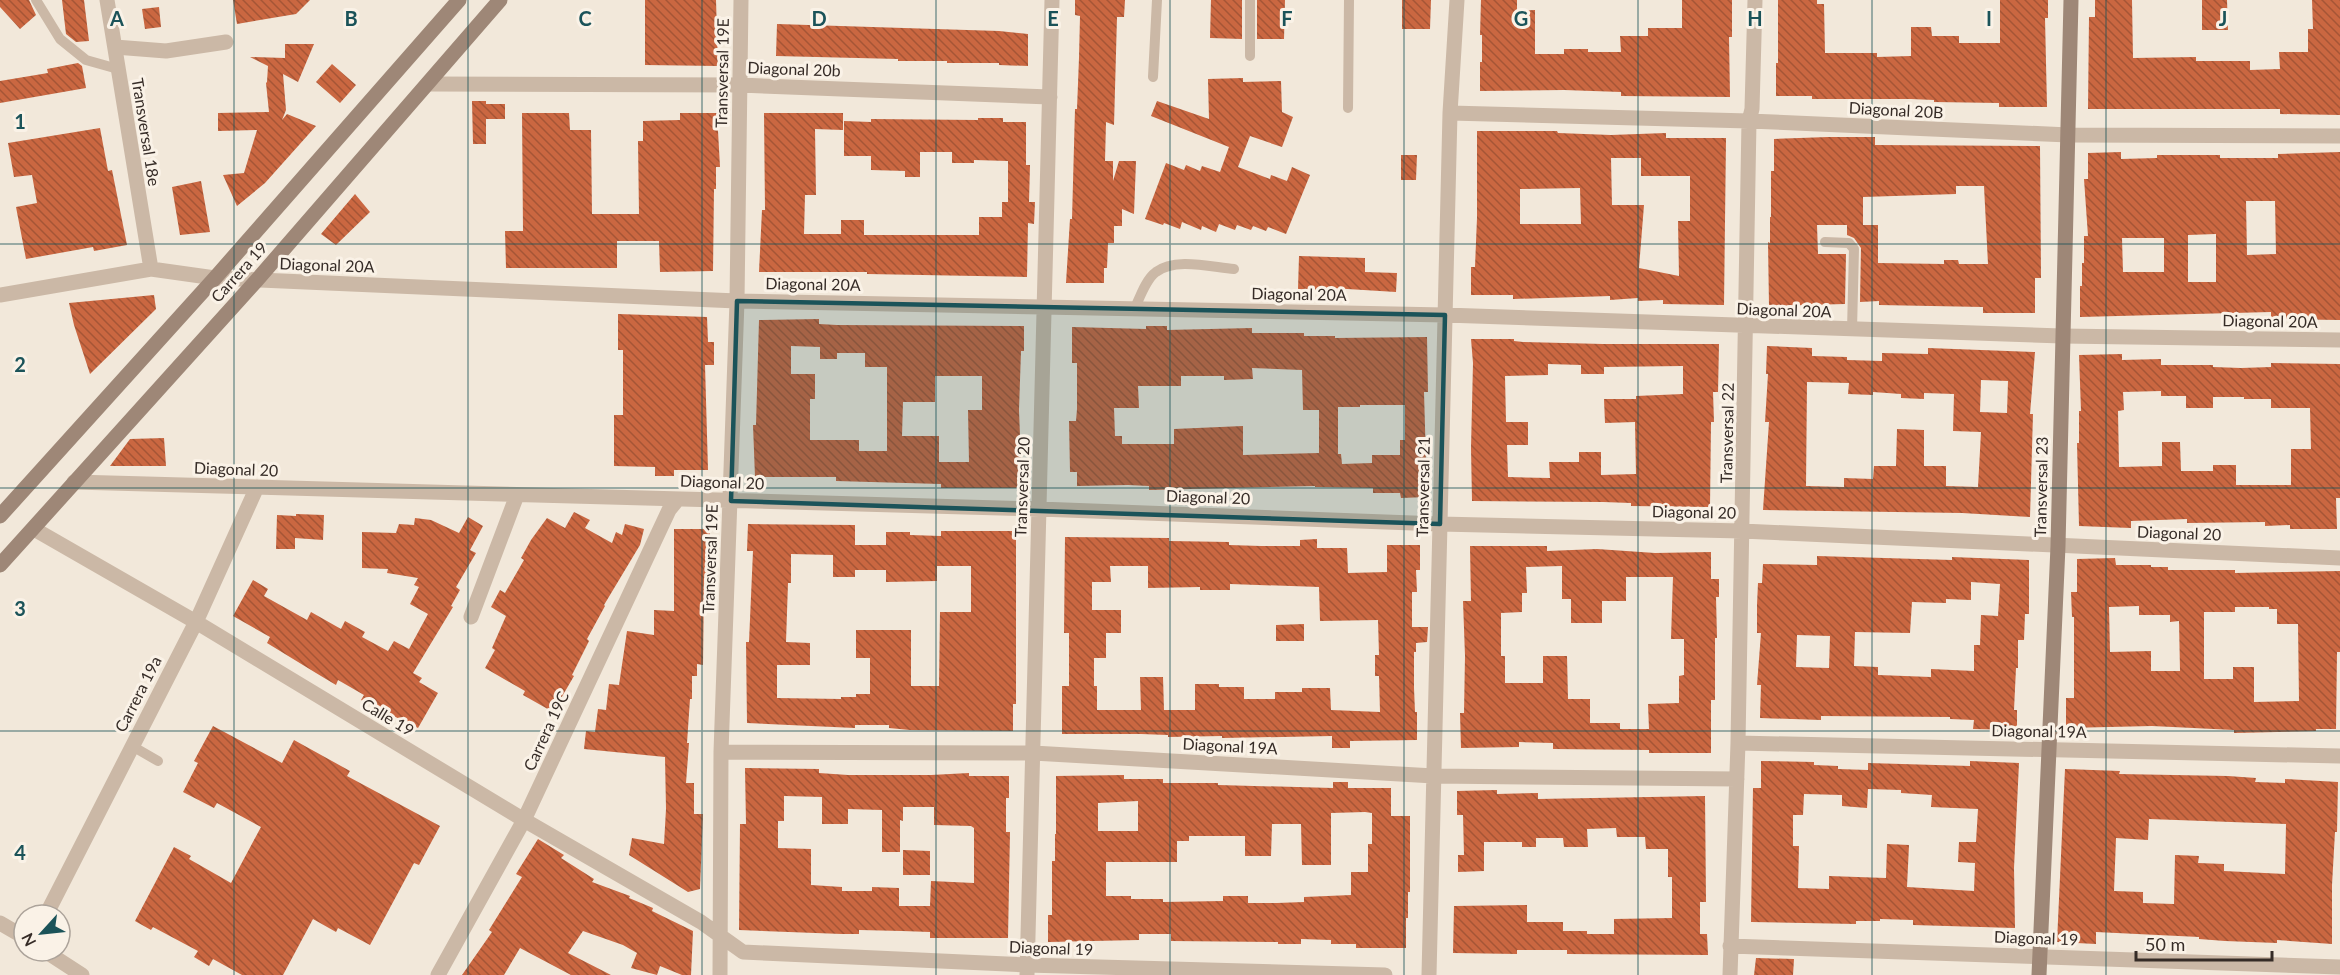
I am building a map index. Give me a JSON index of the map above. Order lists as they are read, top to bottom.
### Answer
{
  "streets": {
    "street": [
      "Diagonal 20b",
      "Transversal 19E",
      "Diagonal 20B",
      "Transversal 18e",
      "Diagonal 20A",
      "Carrera 19",
      "Transversal 22",
      "Diagonal 20",
      "Transversal 20",
      "Transversal 21",
      "Transversal 23",
      "Carrera 19a",
      "Calle 19",
      "Carrera 19C",
      "Diagonal 19A",
      "Diagonal 19"
    ]
  },
  "crossings": [
    ["Diagonal 20b", "Transversal 19E"],
    ["Diagonal 20b", "Carrera 19"],
    ["Diagonal 20b", "Transversal 20"],
    ["Transversal 19E", "Diagonal 20A"],
    ["Transversal 19E", "Diagonal 20"],
    ["Transversal 19E", "Calle 19"],
    ["Transversal 19E", "Diagonal 19A"],
    ["Transversal 19E", "Diagonal 19"],
    ["Diagonal 20B", "Transversal 22"],
    ["Diagonal 20B", "Transversal 21"],
    ["Diagonal 20B", "Transversal 23"],
    ["Diagonal 20A", "Carrera 19"],
    ["Diagonal 20A", "Transversal 22"],
    ["Diagonal 20A", "Transversal 20"],
    ["Diagonal 20A", "Transversal 21"],
    ["Diagonal 20A", "Transversal 23"],
    ["Carrera 19", "Diagonal 20"],
    ["Carrera 19", "Calle 19"],
    ["Transversal 22", "Diagonal 20"],
    ["Transversal 22", "Diagonal 19A"],
    ["Transversal 22", "Diagonal 19"],
    ["Diagonal 20", "Transversal 20"],
    ["Diagonal 20", "Transversal 21"],
    ["Diagonal 20", "Transversal 23"],
    ["Diagonal 20", "Carrera 19a"],
    ["Diagonal 20", "Carrera 19C"],
    ["Transversal 20", "Diagonal 19A"],
    ["Transversal 20", "Diagonal 19"],
    ["Transversal 21", "Diagonal 19A"],
    ["Transversal 23", "Diagonal 19A"],
    ["Transversal 23", "Diagonal 19"],
    ["Carrera 19a", "Calle 19"],
    ["Calle 19", "Carrera 19C"],
    ["Calle 19", "Diagonal 19"]
  ],
  "scale_bar": "50 m",
  "north": "bottom left",
  "grid": {
    "columns": [
      "A",
      "B",
      "C",
      "D",
      "E",
      "F",
      "G",
      "H",
      "I",
      "J"
    ],
    "rows": [
      "1",
      "2",
      "3",
      "4"
    ]
  }
}
